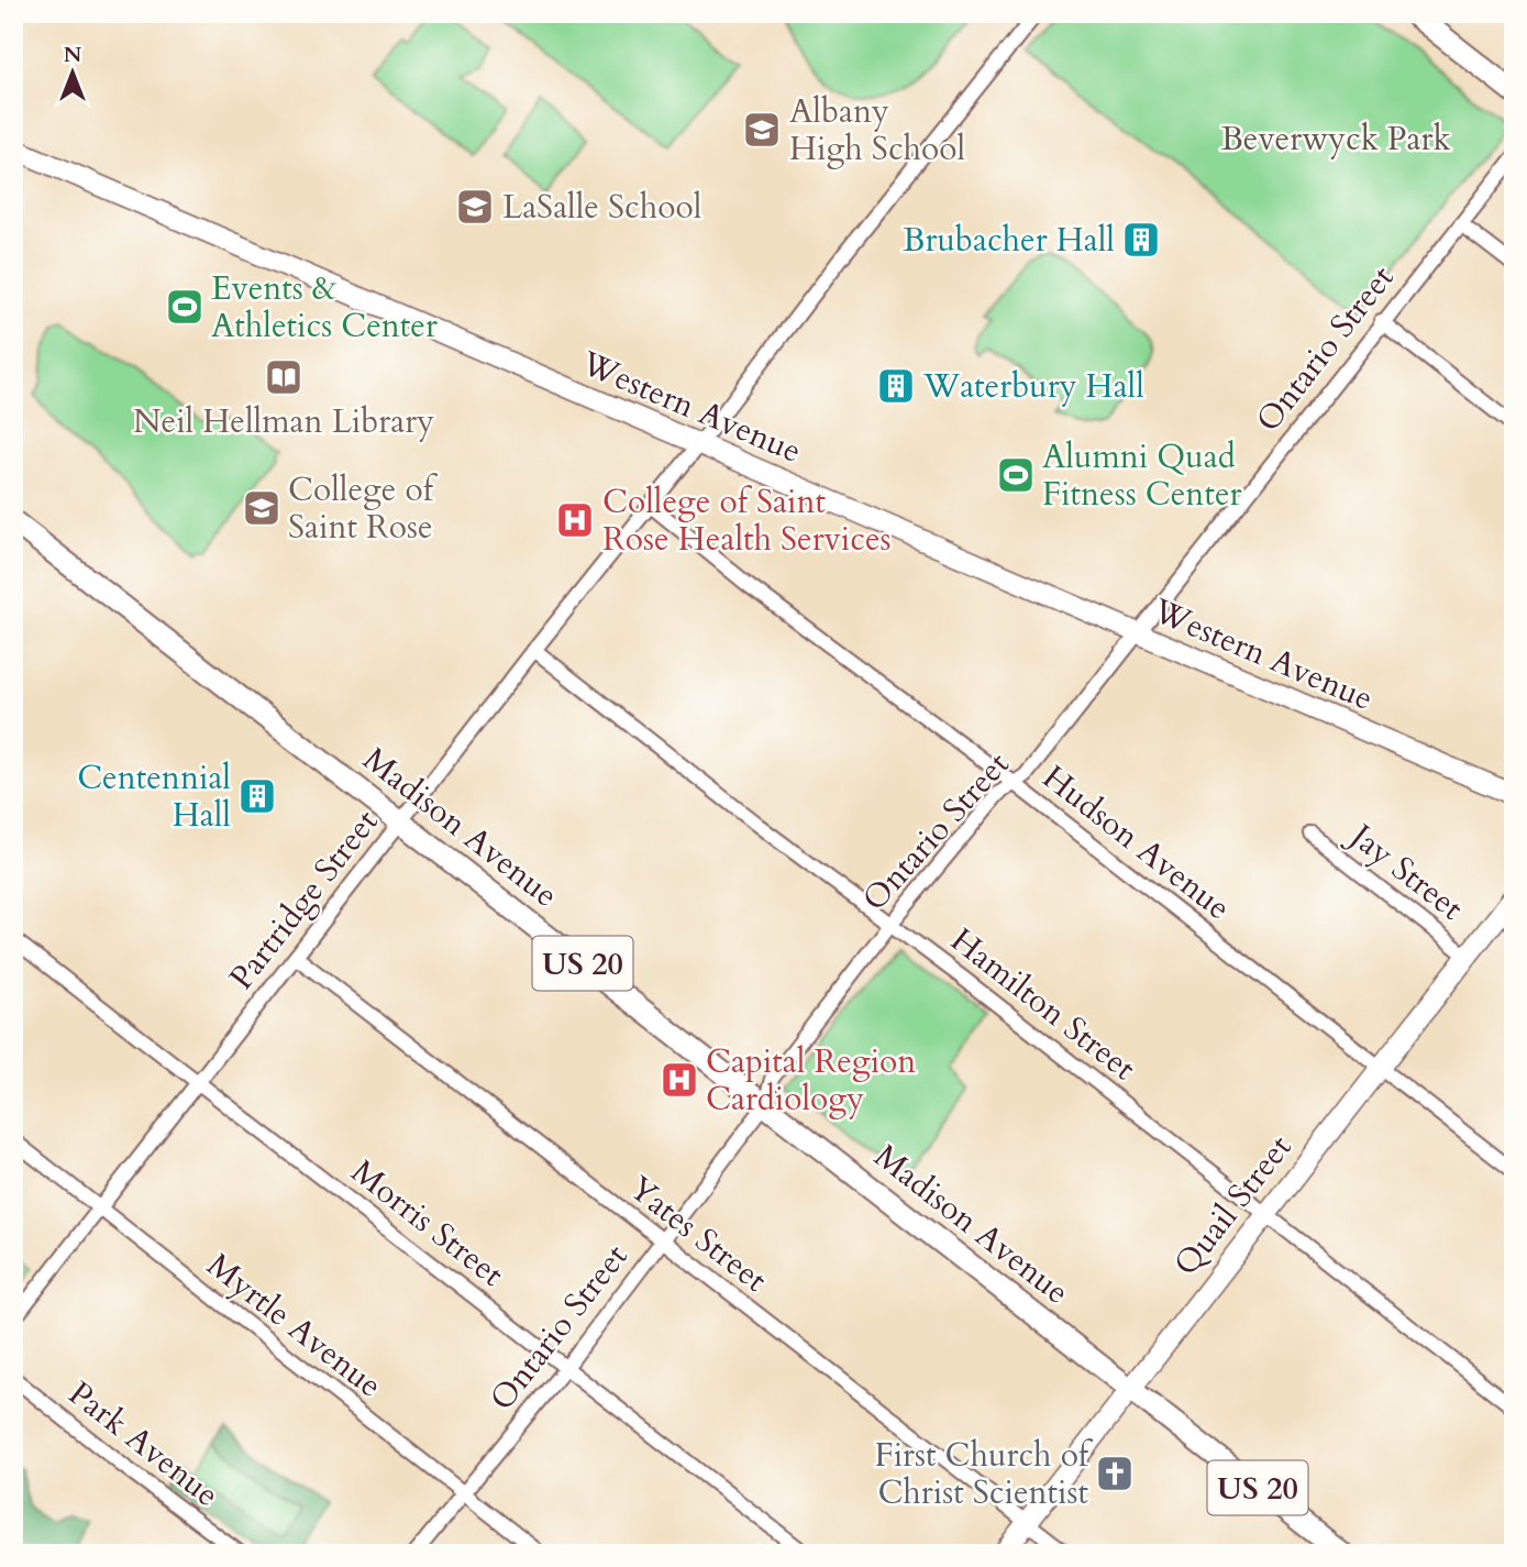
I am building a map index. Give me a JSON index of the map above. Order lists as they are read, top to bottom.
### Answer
{
  "streets": {
    "main road": ["Madison Avenue", "US 20"],
    "street": [
      "Ontario Street",
      "Western Avenue",
      "Hudson Avenue",
      "Jay Street",
      "Partridge Street",
      "Hamilton Street",
      "Quail Street",
      "Morris Street",
      "Yates Street",
      "Myrtle Avenue",
      "Park Avenue"
    ]
  },
  "crossings": [
    ["Ontario Street", "Western Avenue"],
    ["Ontario Street", "Madison Avenue"],
    ["Ontario Street", "Hudson Avenue"],
    ["Ontario Street", "Hamilton Street"],
    ["Ontario Street", "Morris Street"],
    ["Ontario Street", "Yates Street"],
    ["Ontario Street", "Myrtle Avenue"],
    ["Western Avenue", "Partridge Street"],
    ["Madison Avenue", "Partridge Street"],
    ["Madison Avenue", "Quail Street"],
    ["Hudson Avenue", "Partridge Street"],
    ["Hudson Avenue", "Quail Street"],
    ["Jay Street", "Quail Street"],
    ["Partridge Street", "Hamilton Street"],
    ["Partridge Street", "Morris Street"],
    ["Partridge Street", "Yates Street"],
    ["Partridge Street", "Myrtle Avenue"],
    ["Hamilton Street", "Quail Street"],
    ["Quail Street", "Yates Street"]
  ],
  "parks": ["Beverwyck Park"],
  "places": {
    "school or university": ["Albany High School", "LaSalle School", "College of Saint Rose"],
    "building": ["Brubacher Hall", "Waterbury Hall", "Centennial Hall"],
    "sports": ["Events & Athletics Center", "Alumni Quad Fitness Center"],
    "library": ["Neil Hellman Library"],
    "hospital": ["College of Saint Rose Health Services", "Capital Region Cardiology"],
    "church": ["First Church of Christ Scientist"]
  },
  "north": "top"
}
